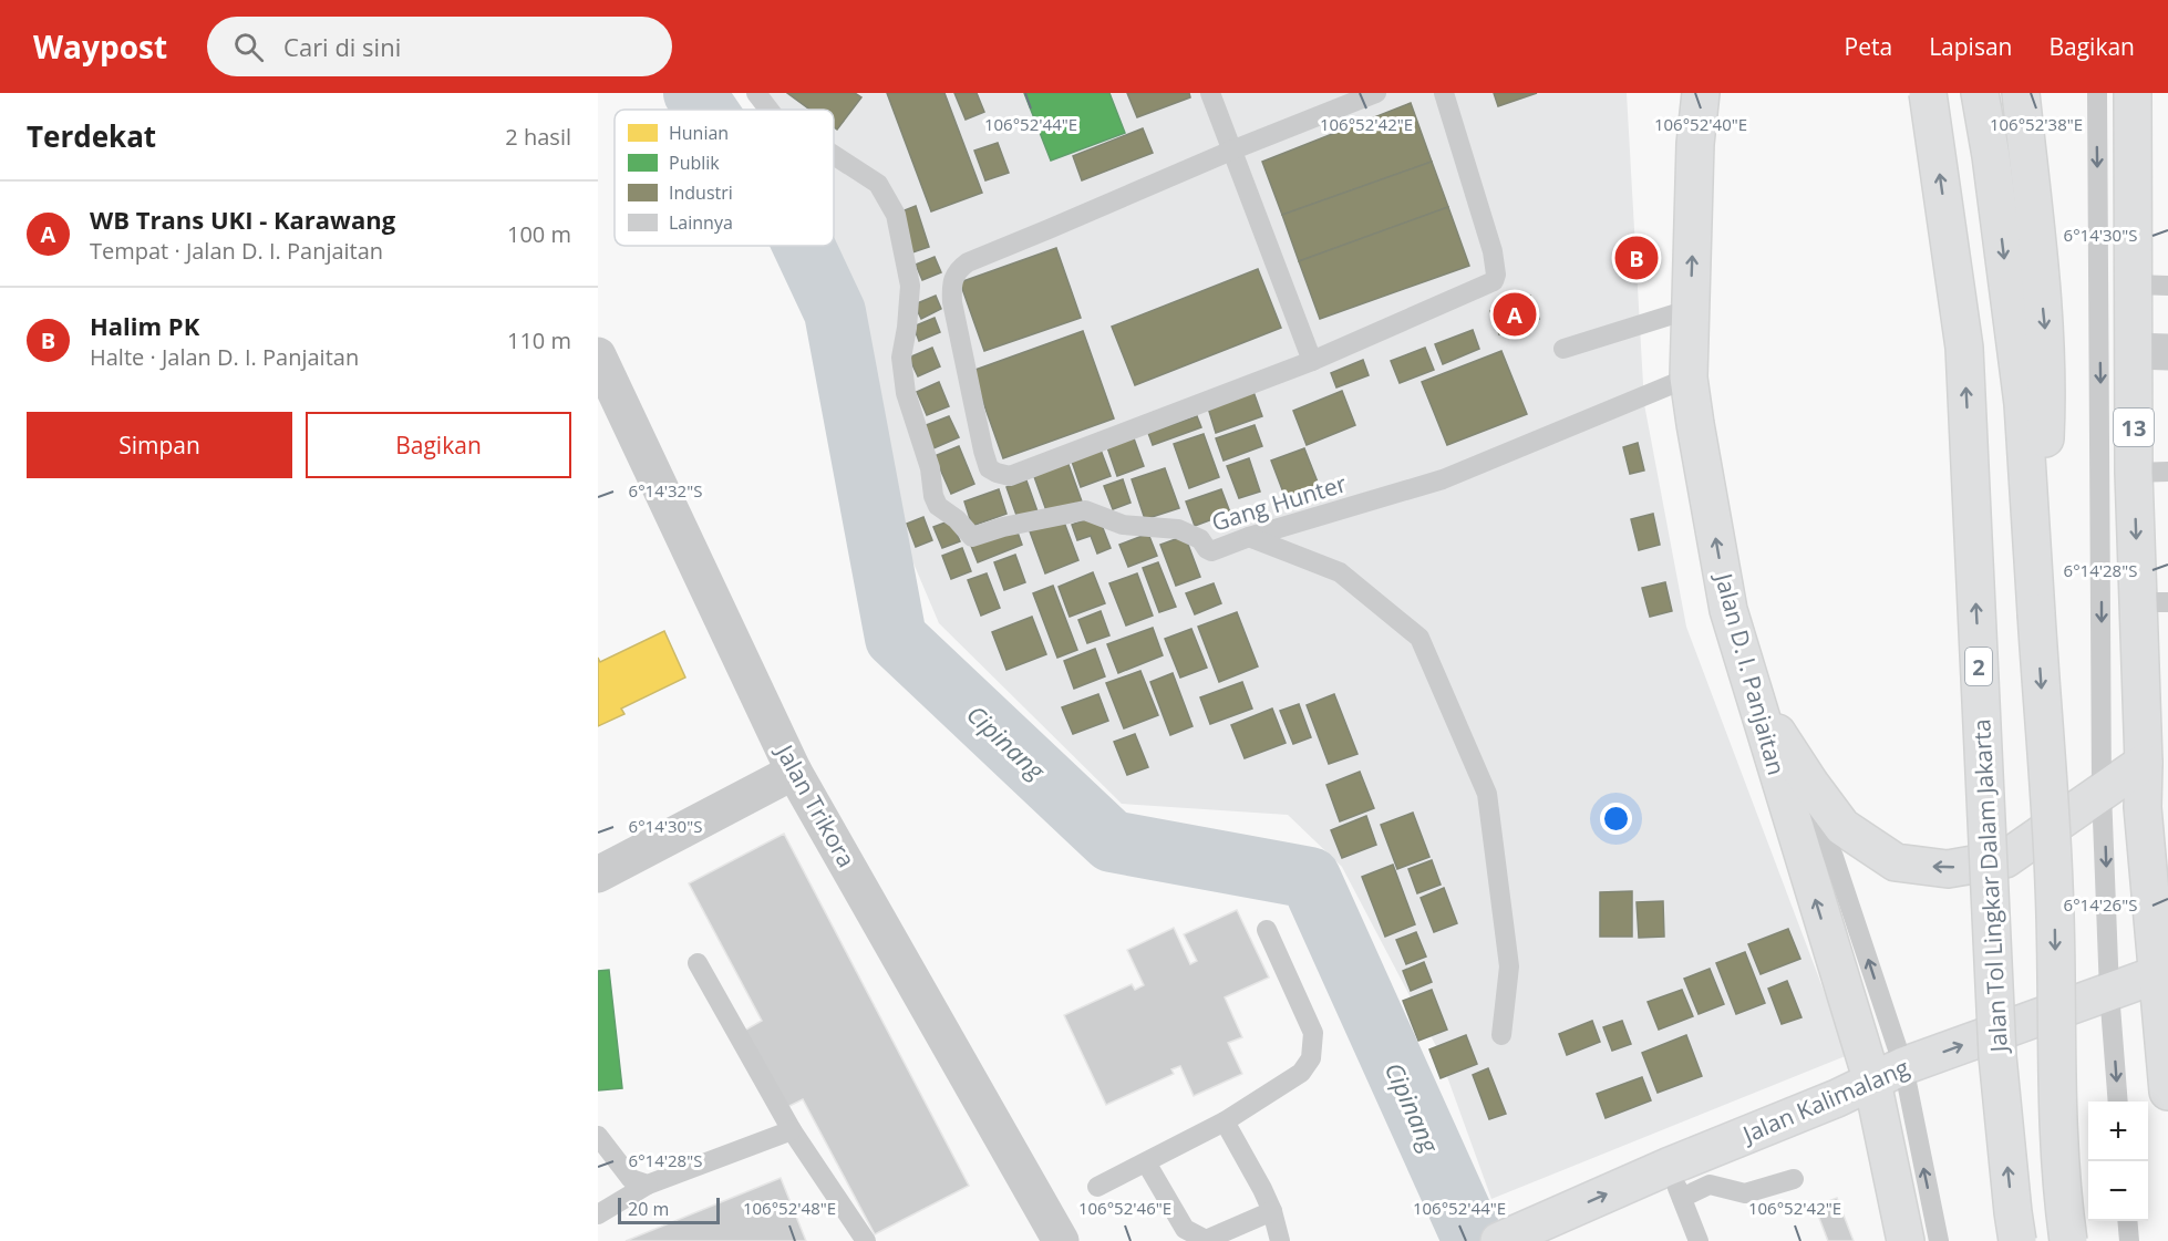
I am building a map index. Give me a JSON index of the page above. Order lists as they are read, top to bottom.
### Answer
{
  "streets": {
    "main road": [
      "13",
      "2",
      "Jalan D. I. Panjaitan",
      "Jalan Tol Lingkar Dalam Jakarta",
      "Jalan Kalimalang"
    ],
    "street": ["Jalan Trikora"],
    "lane": ["Gang Hunter"]
  },
  "crossings": [
    ["Gang Hunter", "Jalan D. I. Panjaitan"],
    ["Jalan D. I. Panjaitan", "Jalan Kalimalang"]
  ],
  "one_way": ["Jalan Kalimalang"],
  "water": ["Cipinang"],
  "legend": [
    "Hunian",
    "Publik",
    "Industri",
    "Lainnya"
  ],
  "scale_bar": "20 m",
  "page": {
    "header": "Waypost",
    "search": "Cari di sini",
    "nav": ["Peta", "Lapisan", "Bagikan"],
    "heading": ["Terdekat", "2 hasil"],
    "list": [
      {
        "mark": "A",
        "name": "WB Trans UKI - Karawang",
        "note": "Tempat · Jalan D. I. Panjaitan",
        "value": "100 m"
      },
      {
        "mark": "B",
        "name": "Halim PK",
        "note": "Halte · Jalan D. I. Panjaitan",
        "value": "110 m"
      }
    ],
    "pins": ["B", "A"],
    "buttons": ["Simpan", "Bagikan"],
    "map_buttons": ["+", "−"],
    "scale": "20 m"
  },
  "coordinates": [
    "106°52'44\"E",
    "106°52'42\"E",
    "106°52'40\"E",
    "106°52'38\"E",
    "6°14'30\"S",
    "6°14'32\"S",
    "6°14'28\"S",
    "6°14'26\"S",
    "106°52'48\"E",
    "106°52'46\"E"
  ]
}
